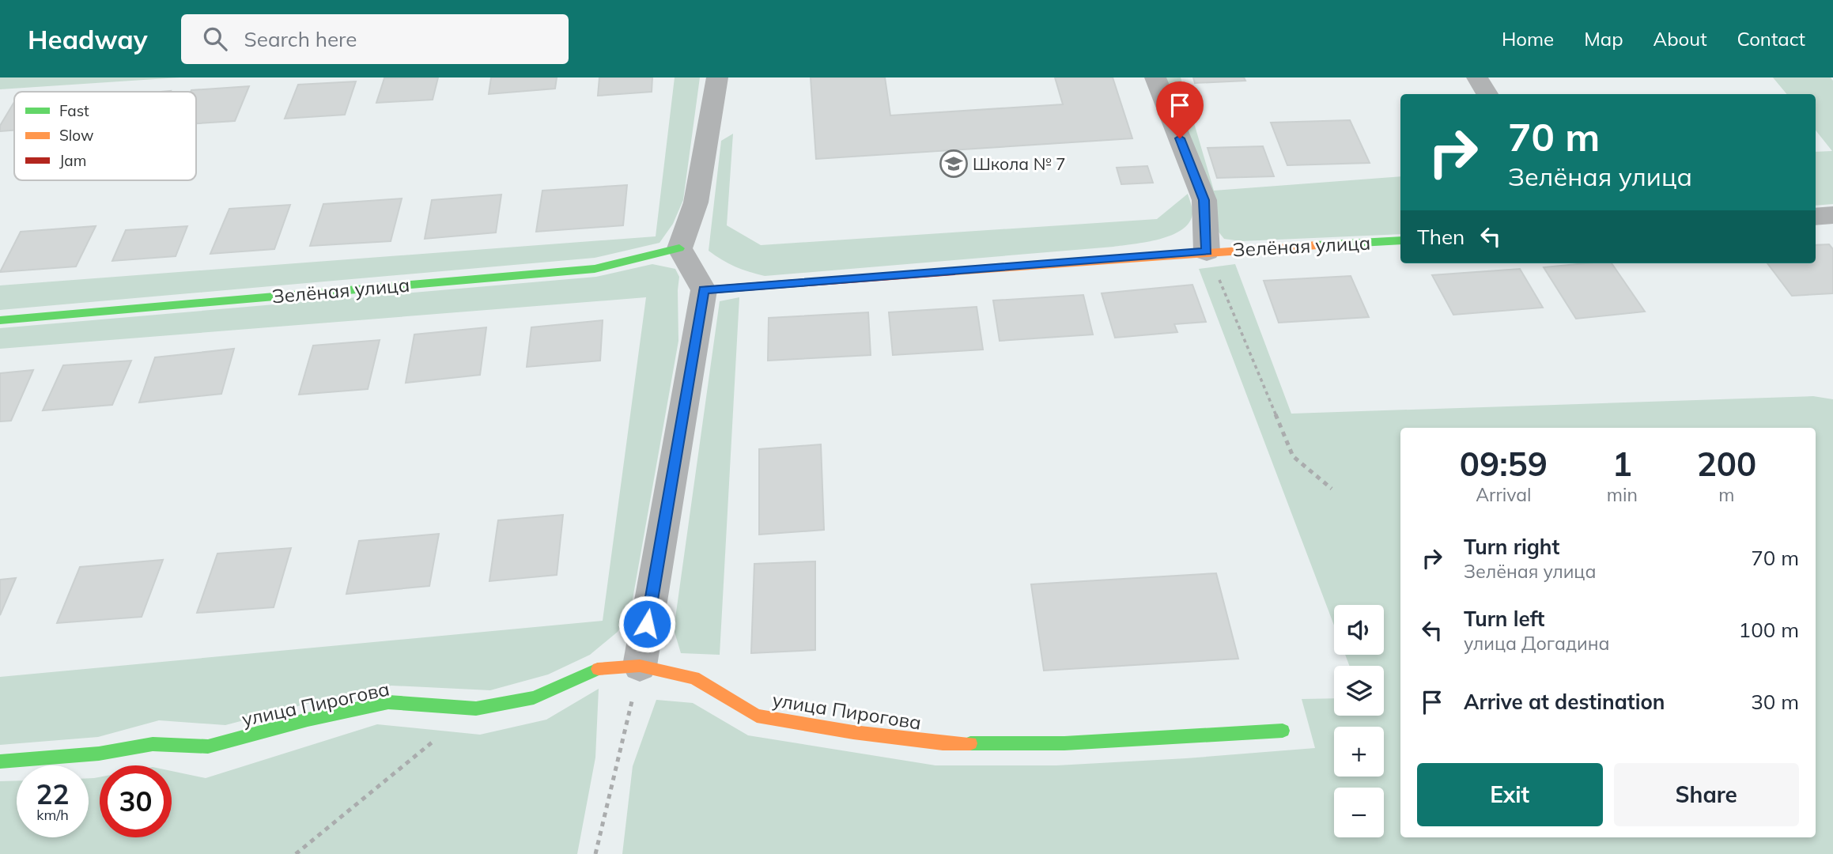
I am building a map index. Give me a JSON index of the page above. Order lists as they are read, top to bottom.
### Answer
{
  "streets": {
    "street": ["Зелёная улица", "улица Пирогова"]
  },
  "places": {
    "school or university": ["Школа № 7"]
  },
  "legend": ["Fast", "Slow", "Jam"],
  "page": {
    "header": "Headway",
    "search": "Search here",
    "nav": [
      "Home",
      "Map",
      "About",
      "Contact"
    ],
    "turn": ["70 m", "Зелёная улица"],
    "then": "Then",
    "eta": [
      "09:59",
      "Arrival",
      "1",
      "min",
      "200",
      "m"
    ],
    "list": [
      {
        "name": "Turn right",
        "note": "Зелёная улица",
        "value": "70 m"
      },
      {
        "name": "Turn left",
        "note": "улица Догадина",
        "value": "100 m"
      },
      {
        "name": "Arrive at destination",
        "value": "30 m"
      }
    ],
    "map_buttons": ["+", "−"],
    "buttons": ["Exit", "Share"],
    "speed": "22 km/h",
    "limit": "30"
  }
}
